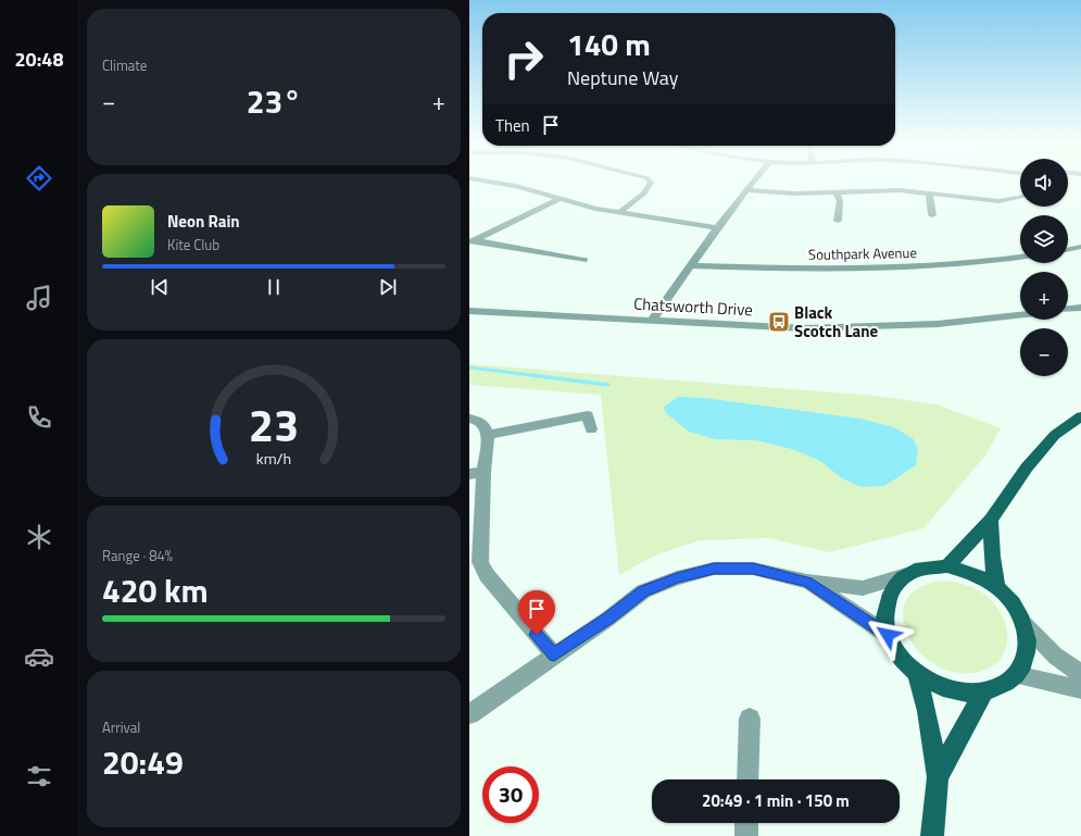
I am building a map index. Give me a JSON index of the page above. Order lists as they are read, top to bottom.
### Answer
{
  "streets": {
    "street": ["Southpark Avenue", "Chatsworth Drive"]
  },
  "places": {
    "bus stop": ["Black Scotch Lane"]
  },
  "page": {
    "tabs": "20:48",
    "tile": [
      "Climate",
      ["Range · 84%", "420 km"],
      ["Arrival", "20:49"]
    ],
    "turn": ["140 m", "Neptune Way"],
    "heat": ["−", "23°", "+"],
    "then": "Then",
    "map_buttons": ["+", "−"],
    "song": ["Neon Rain", "Kite Club"],
    "limit": "30",
    "trip": "20:49 · 1 min · 150 m",
    "gauge": ["23", "km/h"]
  }
}
